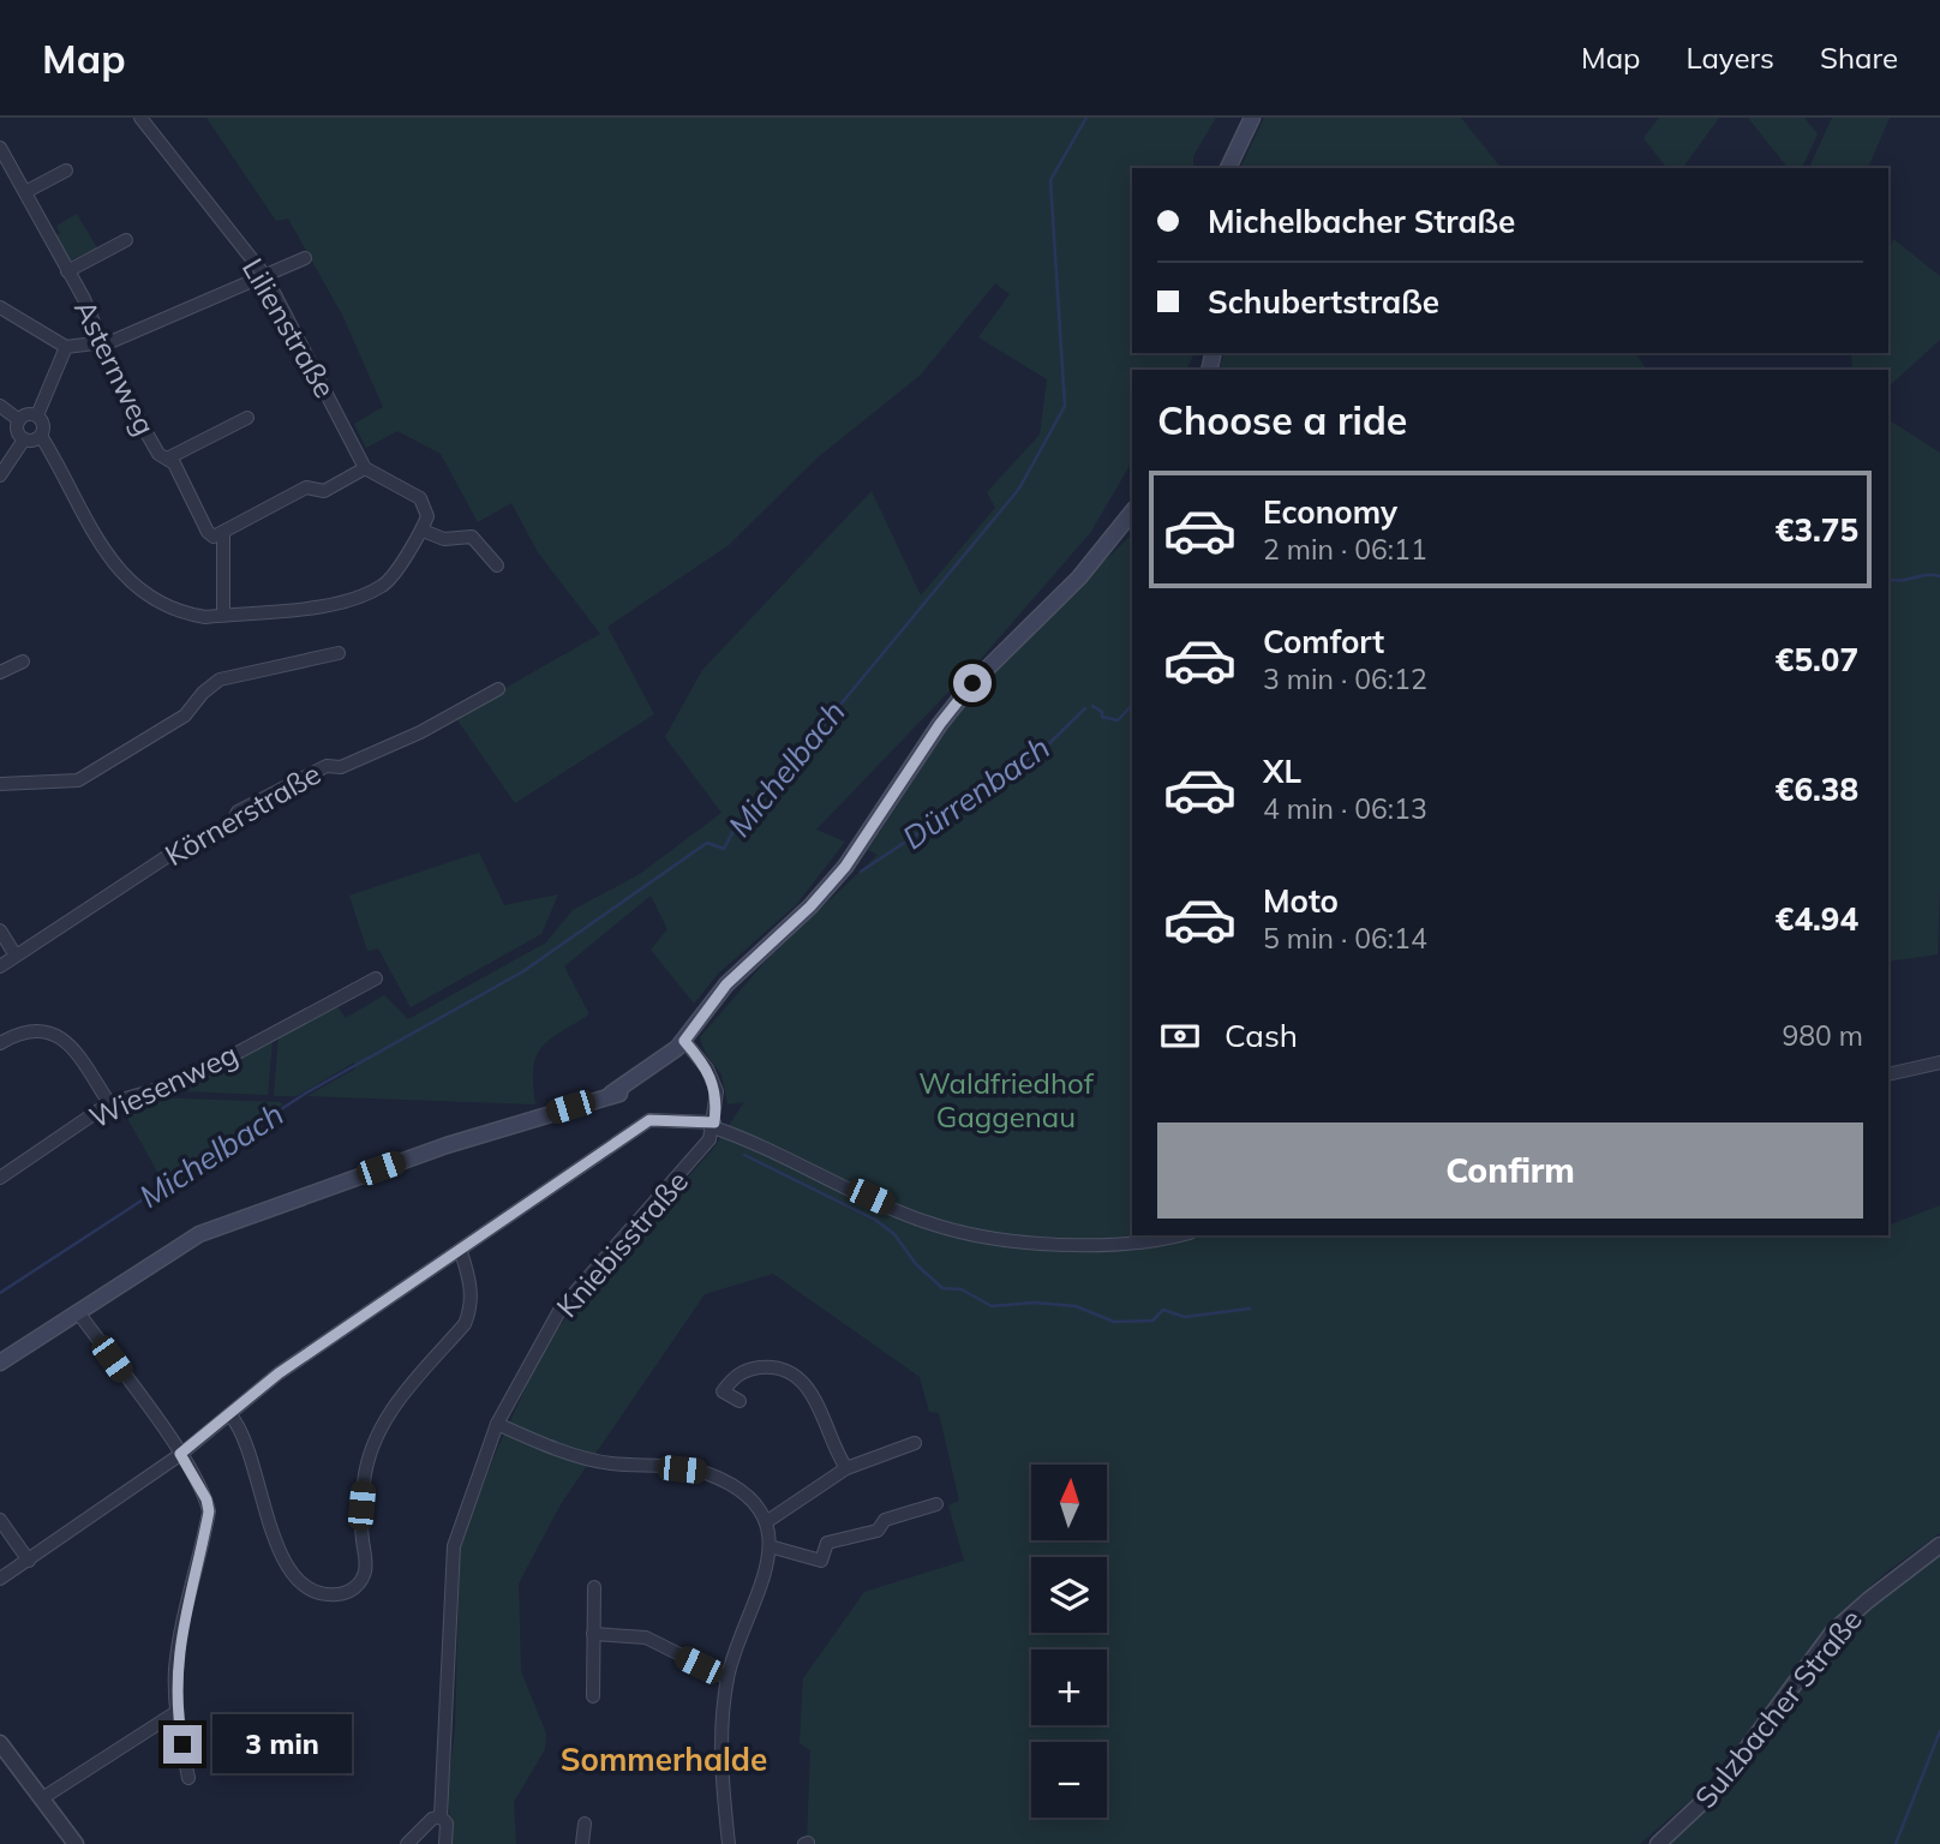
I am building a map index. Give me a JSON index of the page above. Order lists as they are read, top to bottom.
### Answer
{
  "streets": {
    "street": [
      "Lilienstraße",
      "Asternweg",
      "Körnerstraße",
      "Wiesenweg",
      "Kniebisstraße",
      "Sulzbacher Straße"
    ]
  },
  "districts": ["Sommerhalde"],
  "water": ["Michelbach", "Dürrenbach"],
  "parks": ["Waldfriedhof Gaggenau"],
  "north": "top",
  "page": {
    "header": "Map",
    "nav": ["Map", "Layers", "Share"],
    "banner": ["Michelbacher Straße", "Schubertstraße"],
    "heading": "Choose a ride",
    "list": [
      {
        "name": "Economy",
        "note": "2 min · 06:11",
        "value": "€3.75"
      },
      {
        "name": "Comfort",
        "note": "3 min · 06:12",
        "value": "€5.07"
      },
      {
        "name": "XL",
        "note": "4 min · 06:13",
        "value": "€6.38"
      },
      {
        "name": "Moto",
        "note": "5 min · 06:14",
        "value": "€4.94"
      }
    ],
    "pay": ["Cash", "980 m"],
    "buttons": "Confirm",
    "map_buttons": ["+", "−"],
    "bubble": "3 min"
  }
}
